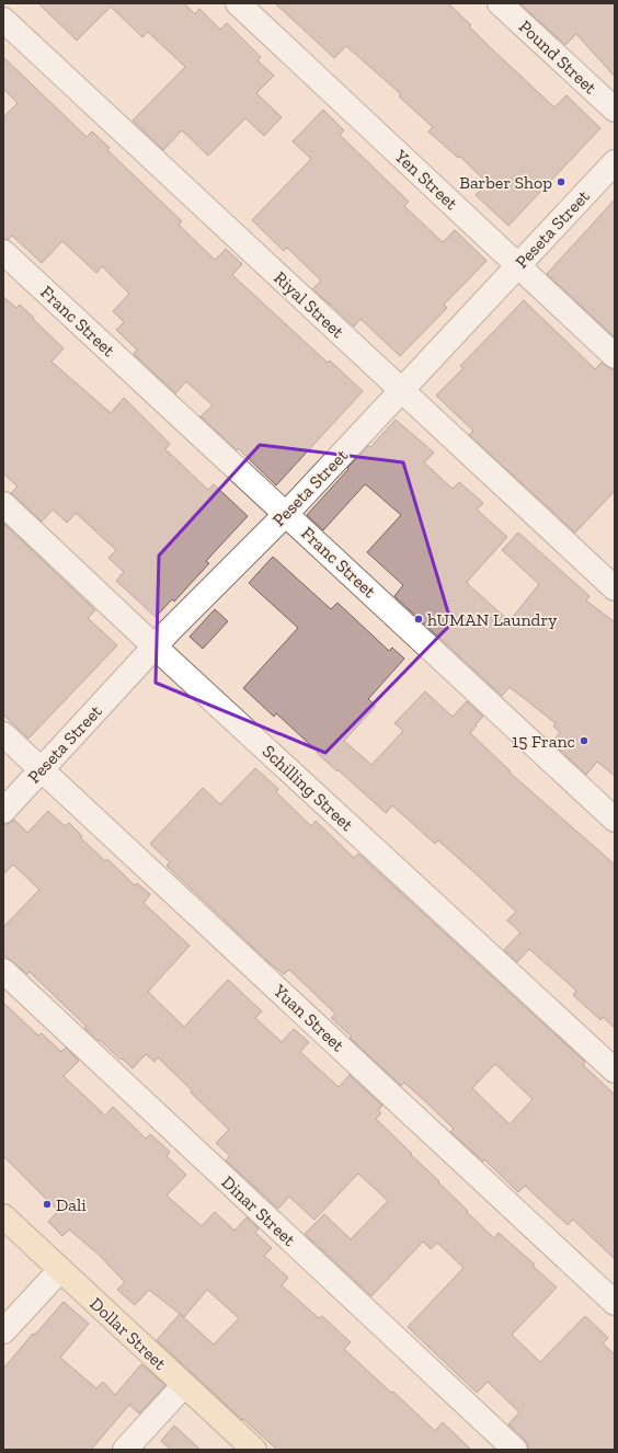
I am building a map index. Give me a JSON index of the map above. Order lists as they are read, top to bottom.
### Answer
{
  "streets": {
    "street": [
      "Pound Street",
      "Yen Street",
      "Peseta Street",
      "Riyal Street",
      "Franc Street",
      "Schilling Street",
      "Yuan Street",
      "Dinar Street",
      "Dollar Street"
    ]
  },
  "crossings": [
    ["Yen Street", "Peseta Street"],
    ["Peseta Street", "Riyal Street"],
    ["Peseta Street", "Franc Street"],
    ["Peseta Street", "Schilling Street"],
    ["Peseta Street", "Yuan Street"]
  ],
  "places": [
    "Barber Shop",
    "hUMAN Laundry",
    "15 Franc",
    "Dali"
  ]
}
